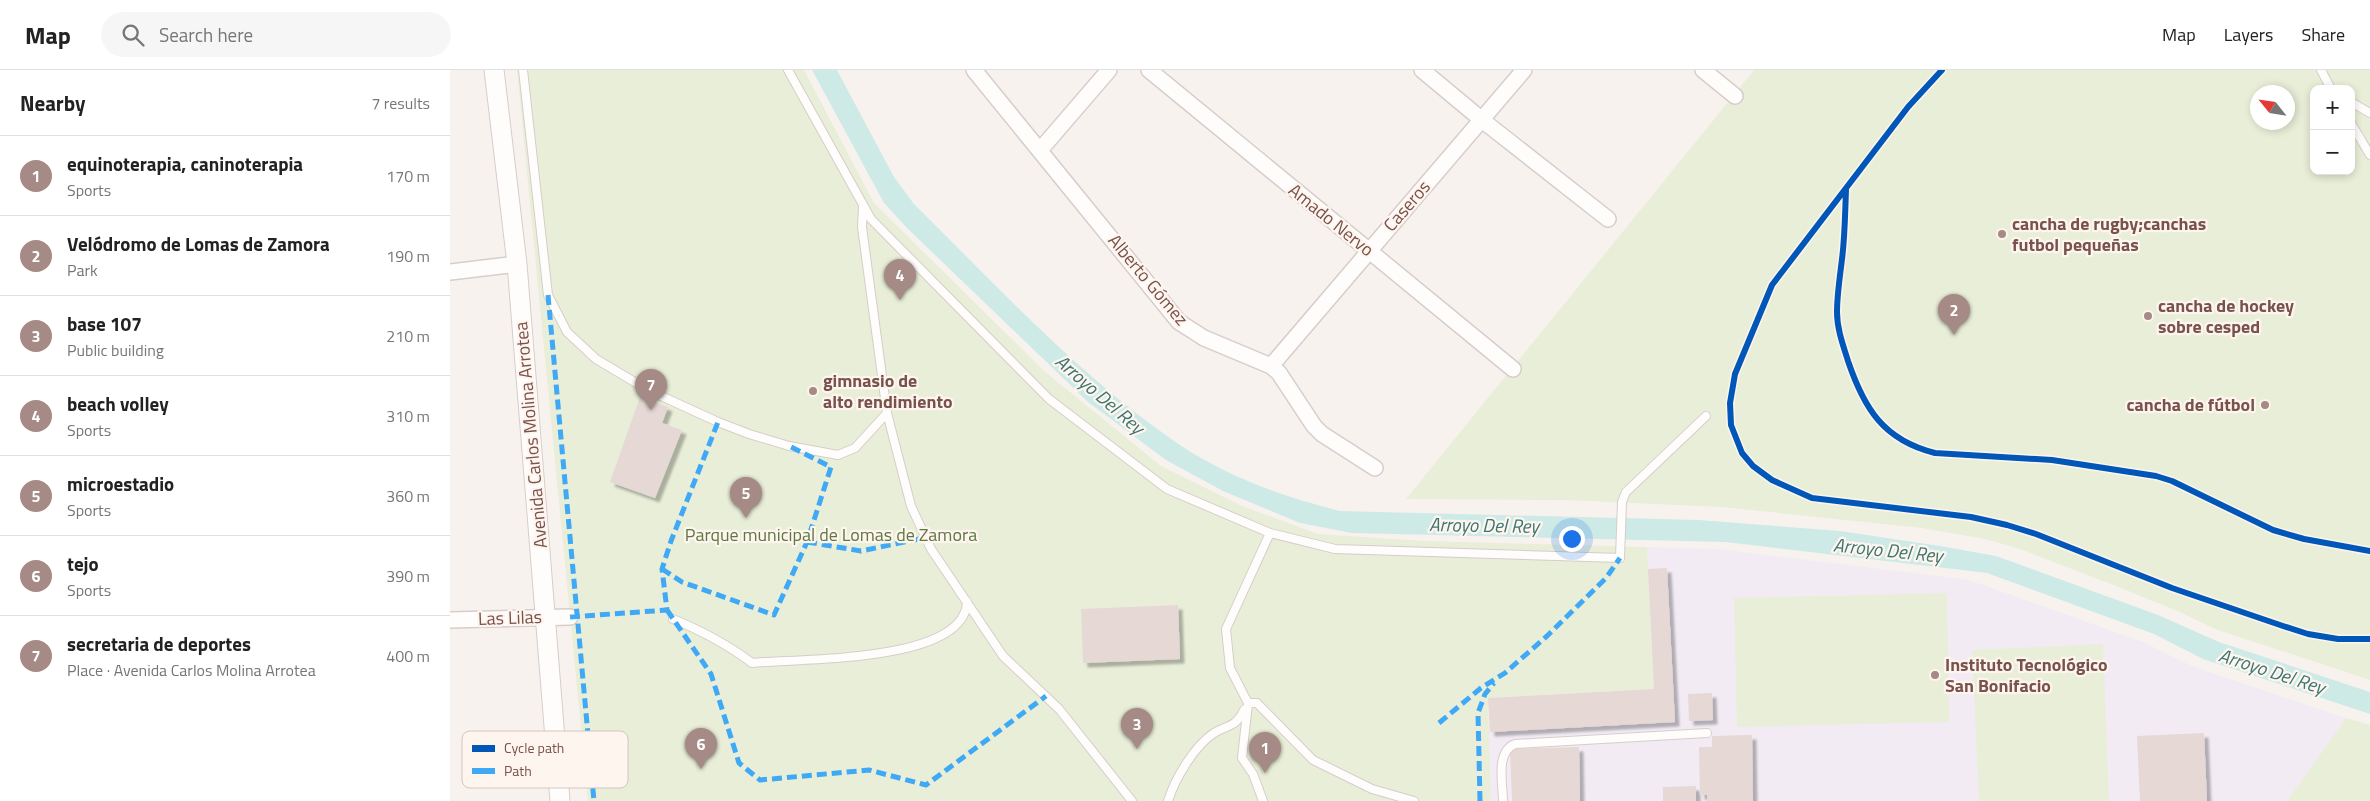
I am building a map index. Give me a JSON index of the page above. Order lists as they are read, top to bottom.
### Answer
{
  "streets": {
    "street": [
      "Caseros",
      "Amado Nervo",
      "Alberto Gómez",
      "Avenida Carlos Molina Arrotea",
      "Las Lilas"
    ]
  },
  "crossings": [
    ["Caseros", "Amado Nervo"],
    ["Caseros", "Alberto Gómez"],
    ["Avenida Carlos Molina Arrotea", "Las Lilas"]
  ],
  "water": ["Arroyo Del Rey"],
  "parks": ["Parque municipal de Lomas de Zamora"],
  "places": [
    "cancha de rugby;canchas futbol pequeñas",
    "cancha de hockey sobre cesped",
    "gimnasio de alto rendimiento",
    "cancha de fútbol",
    "Instituto Tecnológico San Bonifacio"
  ],
  "legend": ["Cycle path", "Path"],
  "north": "top left",
  "page": {
    "header": "Map",
    "search": "Search here",
    "nav": ["Map", "Layers", "Share"],
    "heading": ["Nearby", "7 results"],
    "map_buttons": ["+", "−"],
    "list": [
      {
        "mark": "1",
        "name": "equinoterapia, caninoterapia",
        "note": "Sports",
        "value": "170 m"
      },
      {
        "mark": "2",
        "name": "Velódromo de Lomas de Zamora",
        "note": "Park",
        "value": "190 m"
      },
      {
        "mark": "3",
        "name": "base 107",
        "note": "Public building",
        "value": "210 m"
      },
      {
        "mark": "4",
        "name": "beach volley",
        "note": "Sports",
        "value": "310 m"
      },
      {
        "mark": "5",
        "name": "microestadio",
        "note": "Sports",
        "value": "360 m"
      },
      {
        "mark": "6",
        "name": "tejo",
        "note": "Sports",
        "value": "390 m"
      },
      {
        "mark": "7",
        "name": "secretaria de deportes",
        "note": "Place · Avenida Carlos Molina Arrotea",
        "value": "400 m"
      }
    ],
    "pins": [
      "4",
      "2",
      "7",
      "5",
      "3",
      "6",
      "1"
    ]
  }
}
